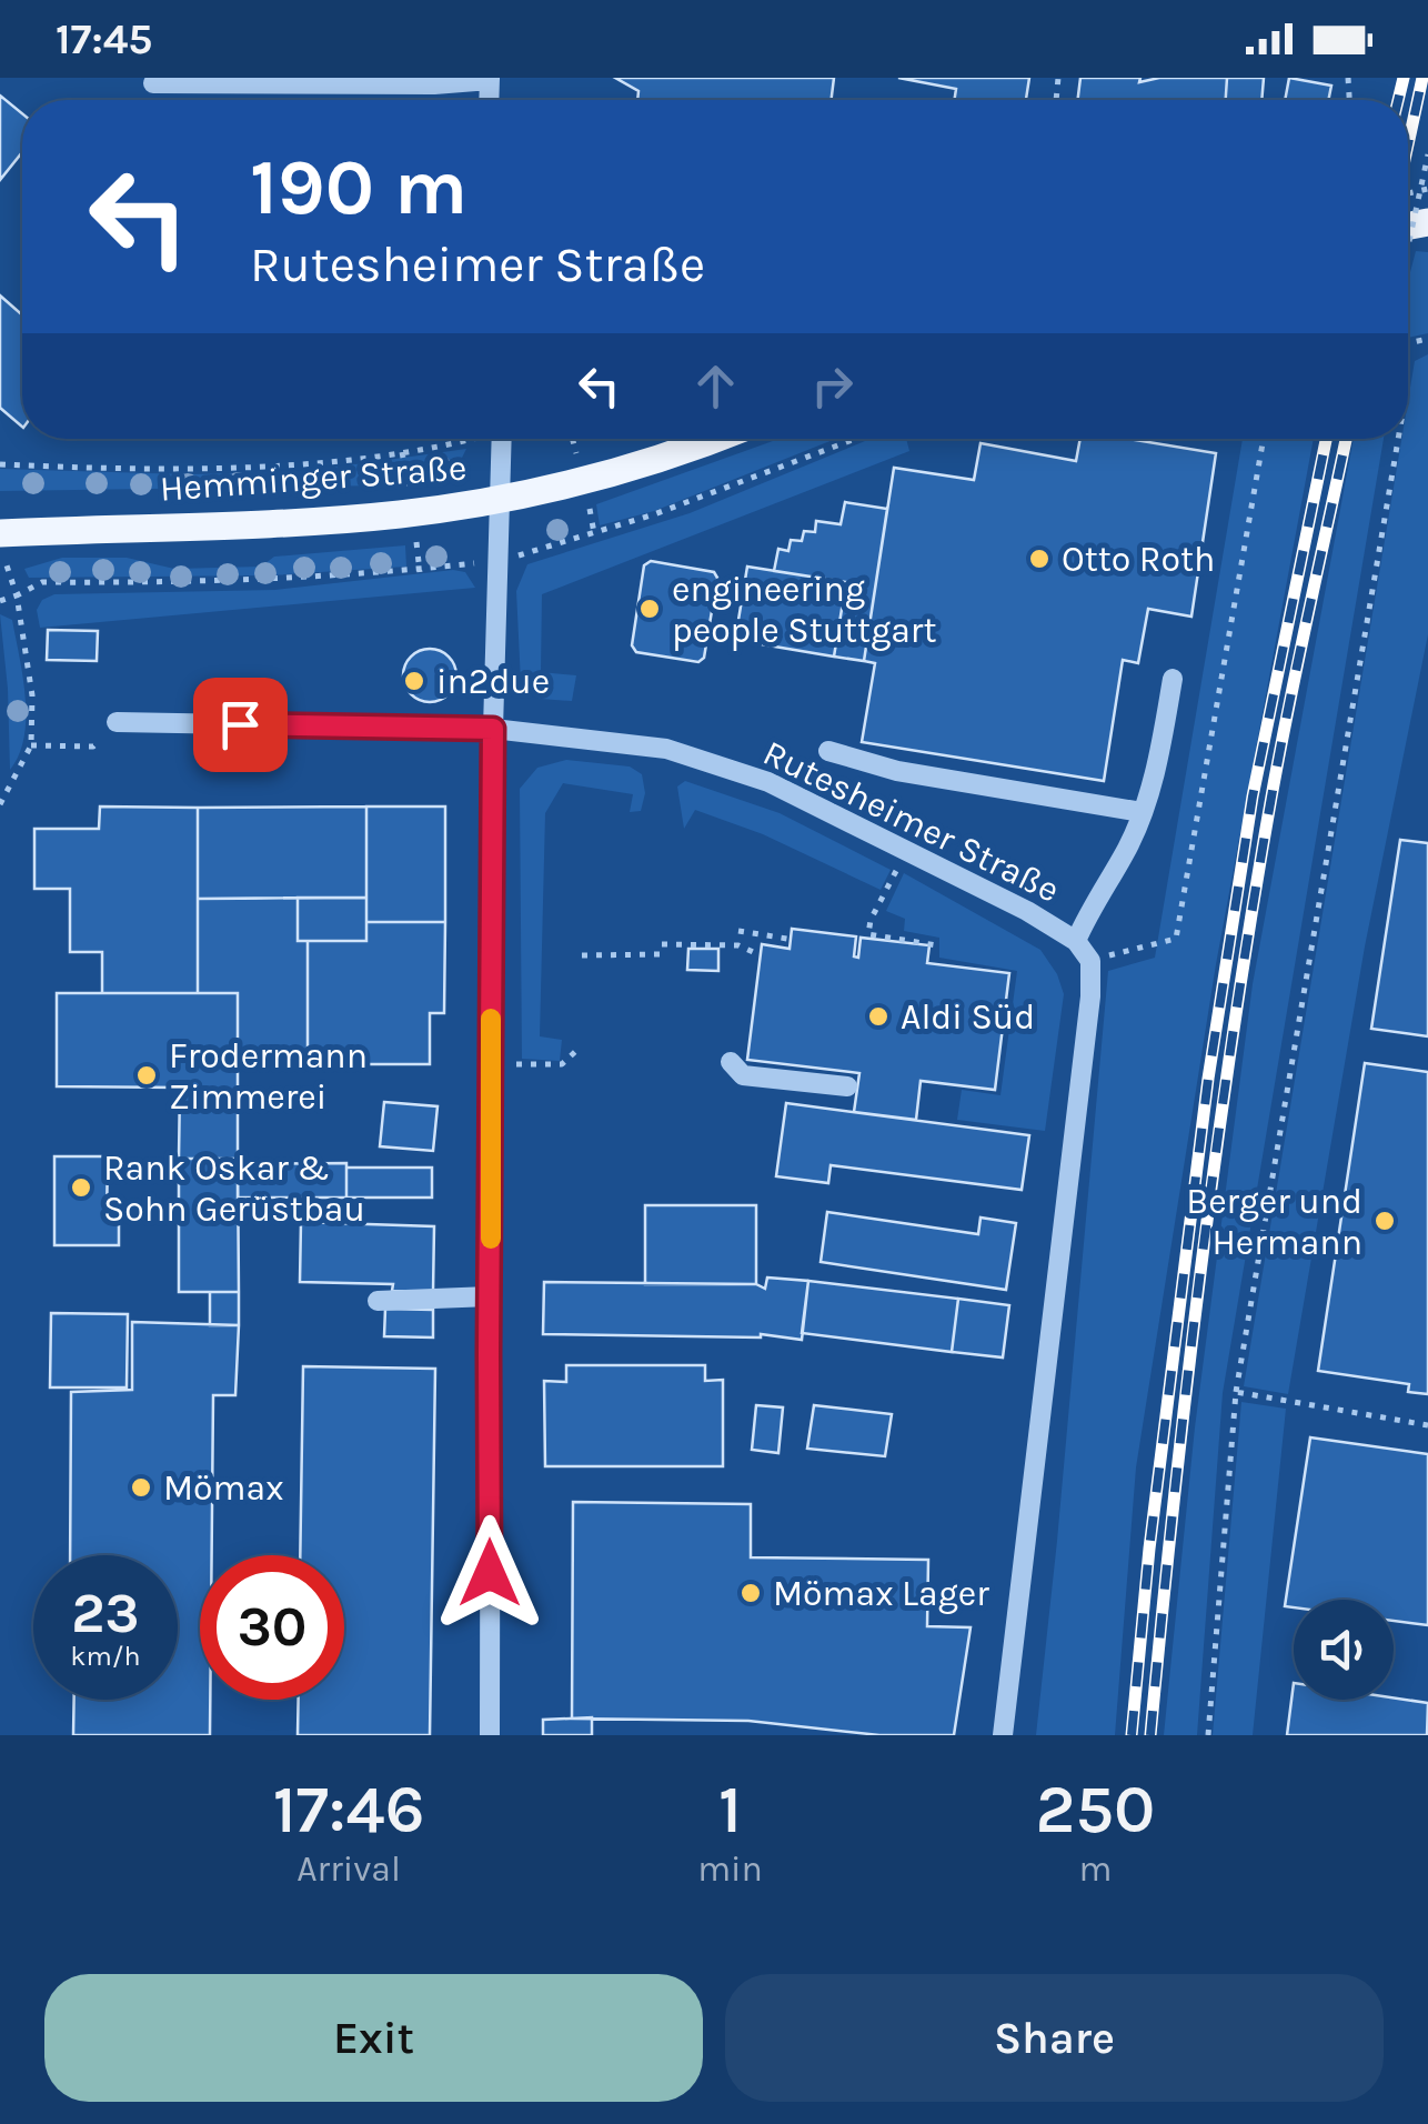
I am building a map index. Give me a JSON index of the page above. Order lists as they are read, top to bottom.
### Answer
{
  "streets": {
    "main road": ["Hemminger Straße"],
    "street": ["Rutesheimer Straße"]
  },
  "places": [
    "Otto Roth",
    "engineering people Stuttgart",
    "in2due",
    "Aldi Süd",
    "Frodermann Zimmerei",
    "Rank Oskar & Sohn Gerüstbau",
    "Berger und Hermann",
    "Mömax",
    "Mömax Lager"
  ],
  "page": {
    "status": "17:45",
    "turn": ["190 m", "Rutesheimer Straße"],
    "speed": "23 km/h",
    "limit": "30",
    "eta": [
      "17:46",
      "Arrival",
      "1",
      "min",
      "250",
      "m"
    ],
    "buttons": ["Exit", "Share"]
  }
}
